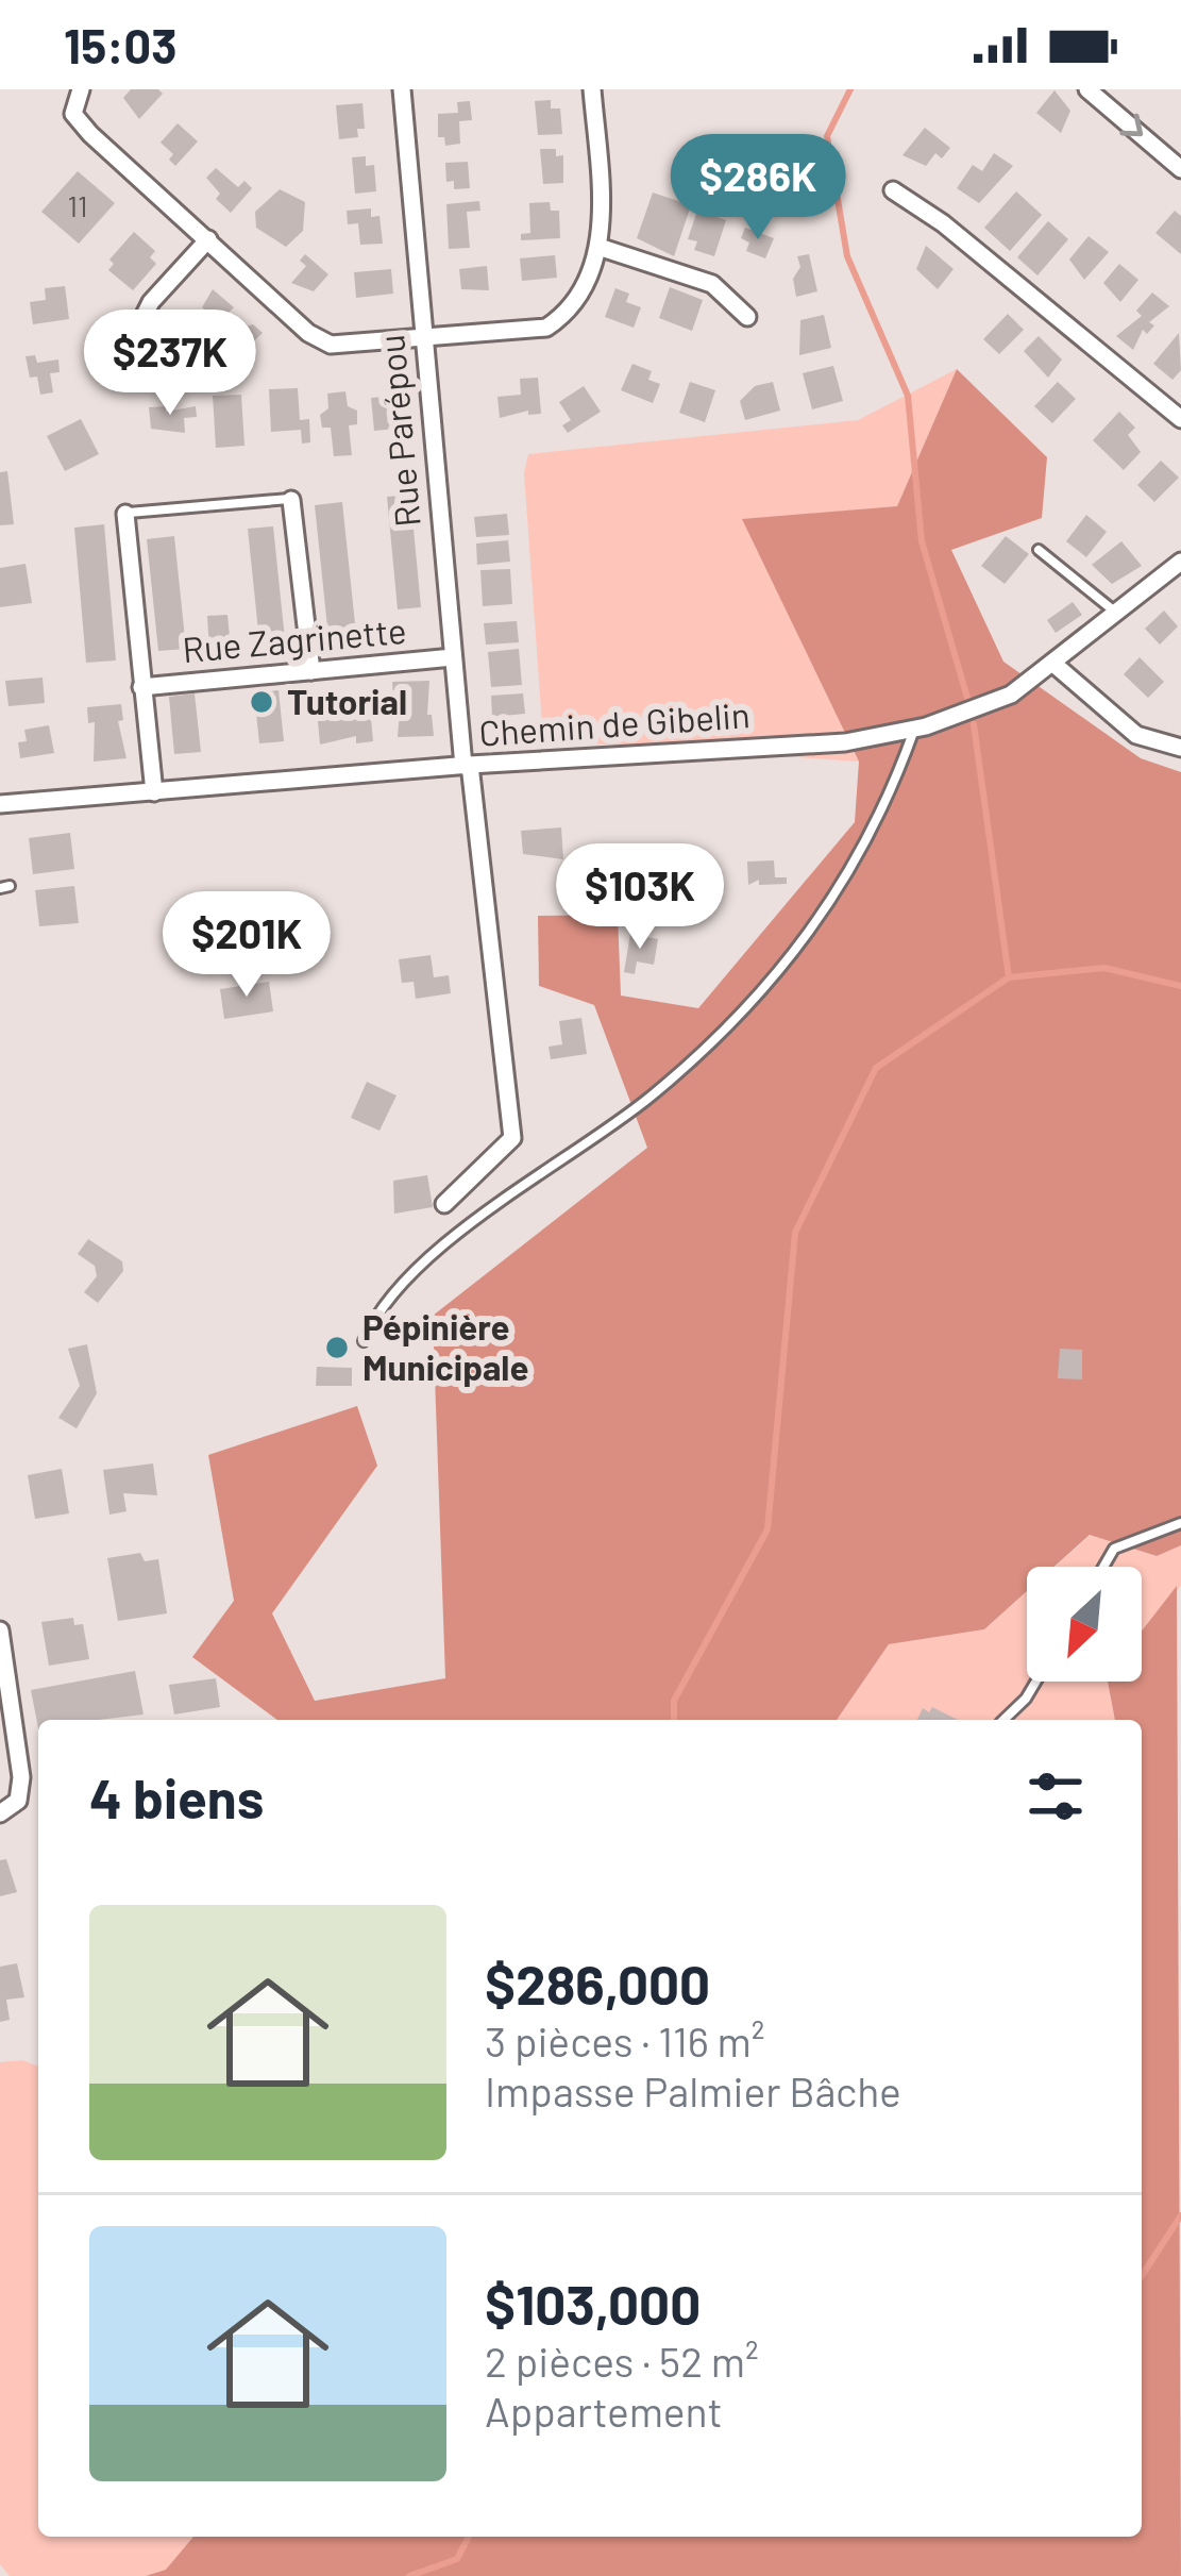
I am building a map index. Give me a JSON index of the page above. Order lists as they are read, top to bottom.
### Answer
{
  "streets": {
    "street": ["Rue Parépou", "Rue Zagrinette", "Chemin de Gibelin"]
  },
  "crossings": [
    ["Rue Parépou", "Rue Zagrinette"],
    ["Rue Parépou", "Chemin de Gibelin"]
  ],
  "places": ["Tutorial", "Pépinière Municipale"],
  "house_numbers": ["11"],
  "north": "bottom left",
  "page": {
    "status": "15:03",
    "price": [
      "$286K",
      "$237K",
      "$103K",
      "$201K"
    ],
    "heading": "4 biens",
    "list": [
      {
        "name": "$286,000",
        "note": "3 pièces · 116 m² · Impasse Palmier Bâche"
      },
      {
        "name": "$103,000",
        "note": "2 pièces · 52 m² · Appartement"
      }
    ]
  }
}
